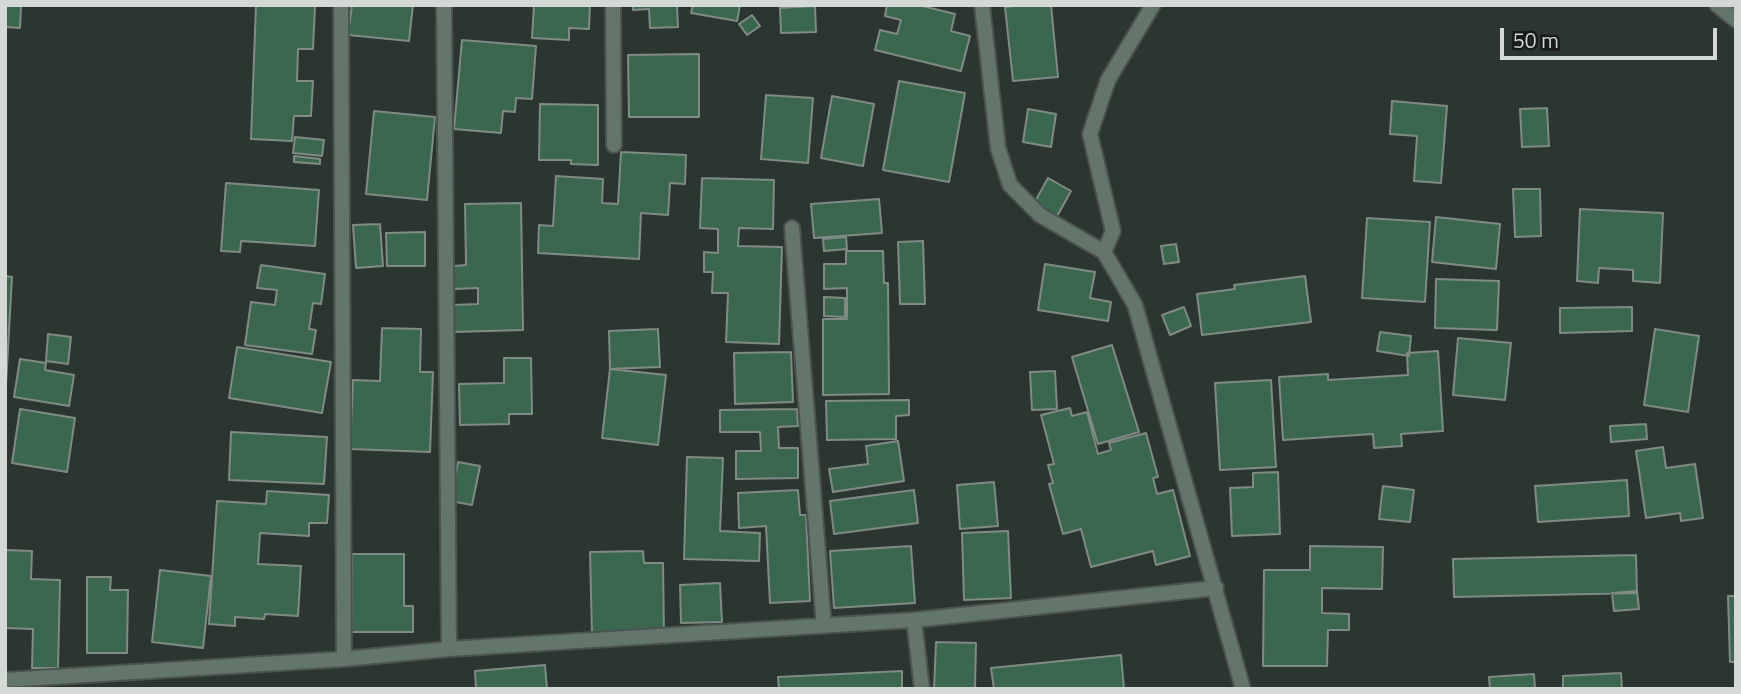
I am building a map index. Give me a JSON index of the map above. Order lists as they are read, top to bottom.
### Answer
{
  "scale_bar": "50 m"
}
